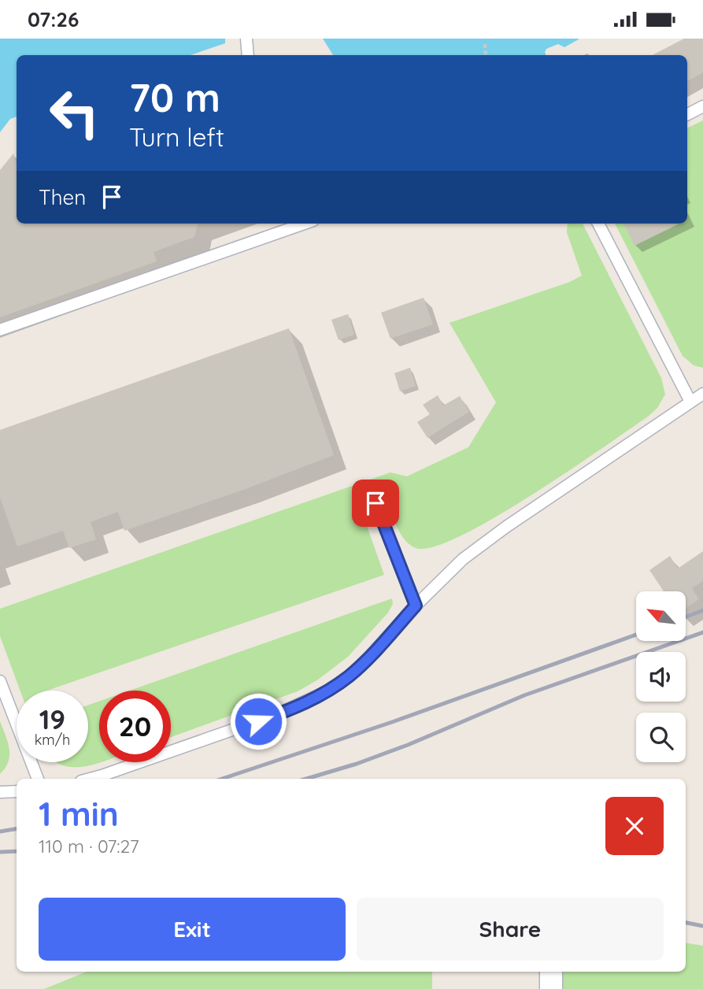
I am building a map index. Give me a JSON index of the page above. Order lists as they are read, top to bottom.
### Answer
{
  "north": "top left",
  "page": {
    "status": "07:26",
    "turn": ["70 m", "Turn left"],
    "then": "Then",
    "speed": "19 km/h",
    "limit": "20",
    "heading": ["1 min", "110 m · 07:27"],
    "buttons": ["Exit", "Share"]
  }
}
